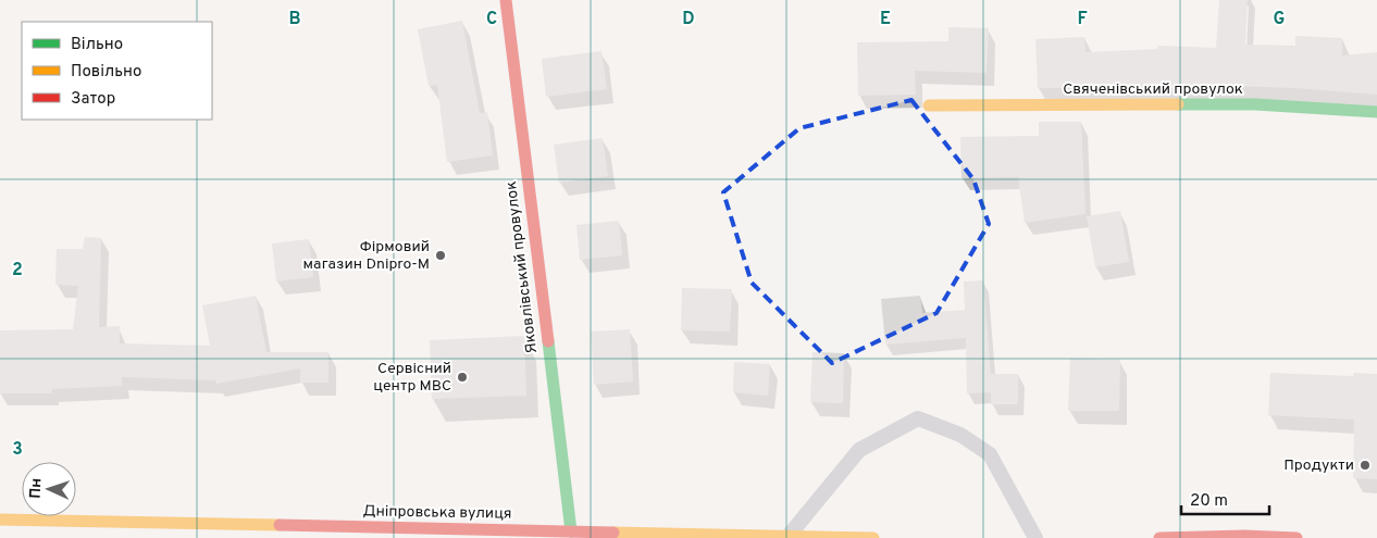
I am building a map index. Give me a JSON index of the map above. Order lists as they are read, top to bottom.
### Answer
{
  "streets": {
    "main road": ["Свяченівський провулок", "Яковлівський провулок", "Дніпровська вулиця"]
  },
  "crossings": [
    ["Яковлівський провулок", "Дніпровська вулиця"]
  ],
  "places": ["Фірмовий магазин Dnipro-M", "Сервісний центр МВС", "Продукти"],
  "legend": ["Вільно", "Повільно", "Затор"],
  "scale_bar": "20 m",
  "north": "left",
  "grid": {
    "columns": [
      "B",
      "C",
      "D",
      "E",
      "F",
      "G"
    ],
    "rows": ["2", "3"]
  }
}
